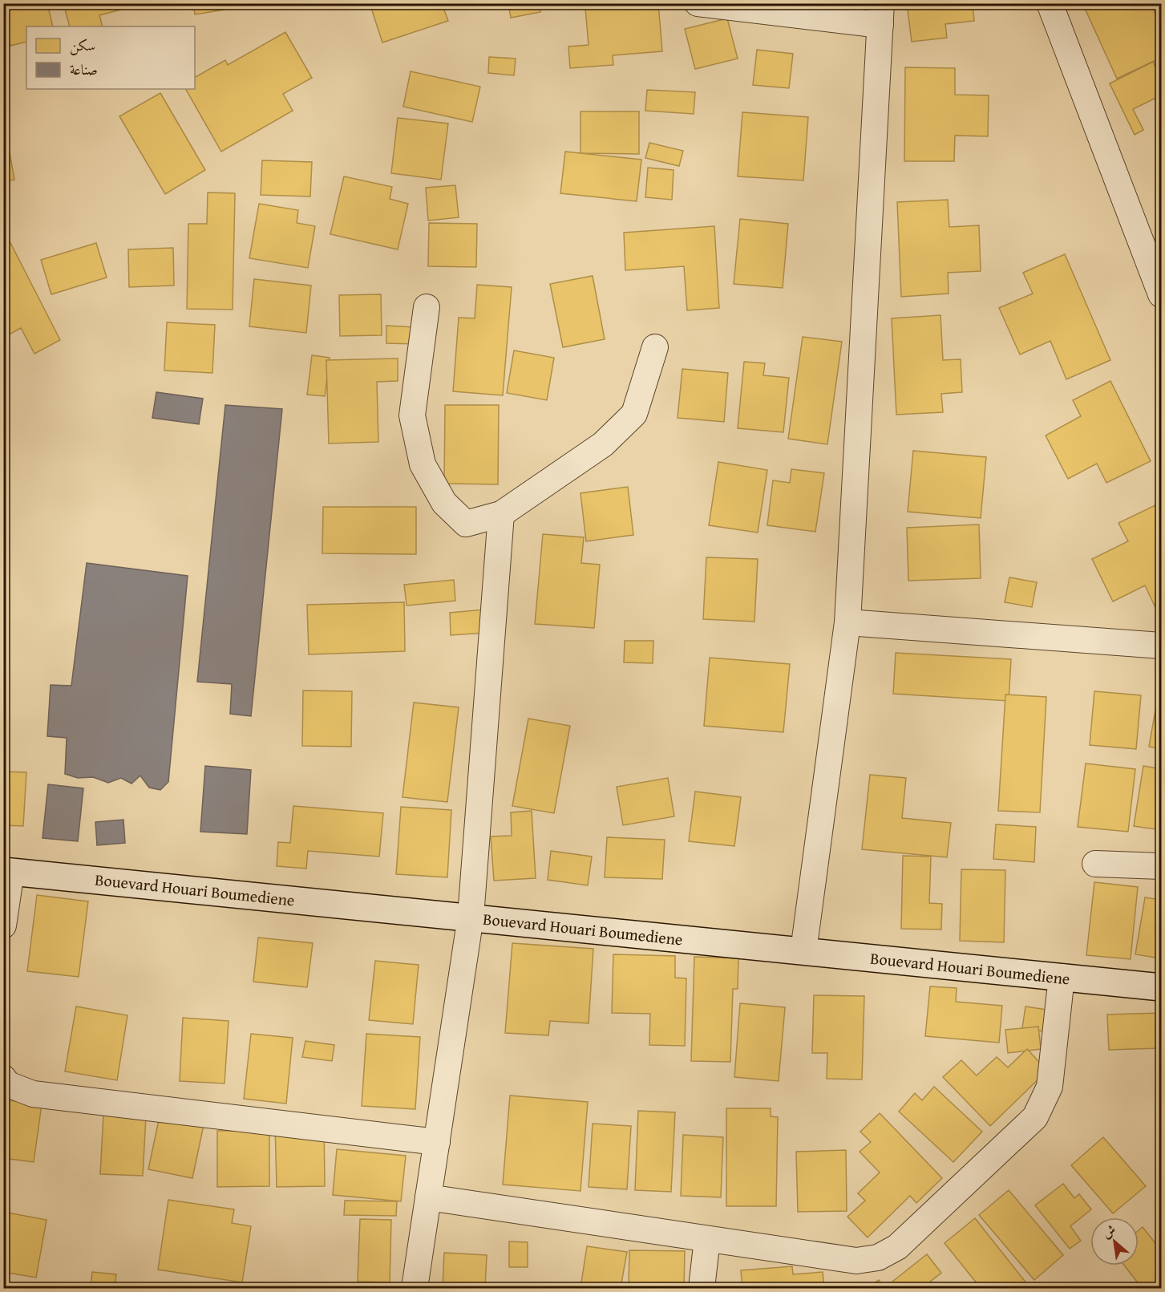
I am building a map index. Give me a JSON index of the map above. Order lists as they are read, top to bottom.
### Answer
{
  "streets": {
    "street": ["Bouevard Houari Boumediene"]
  },
  "legend": ["سكن", "صناعة"],
  "north": "top left"
}
